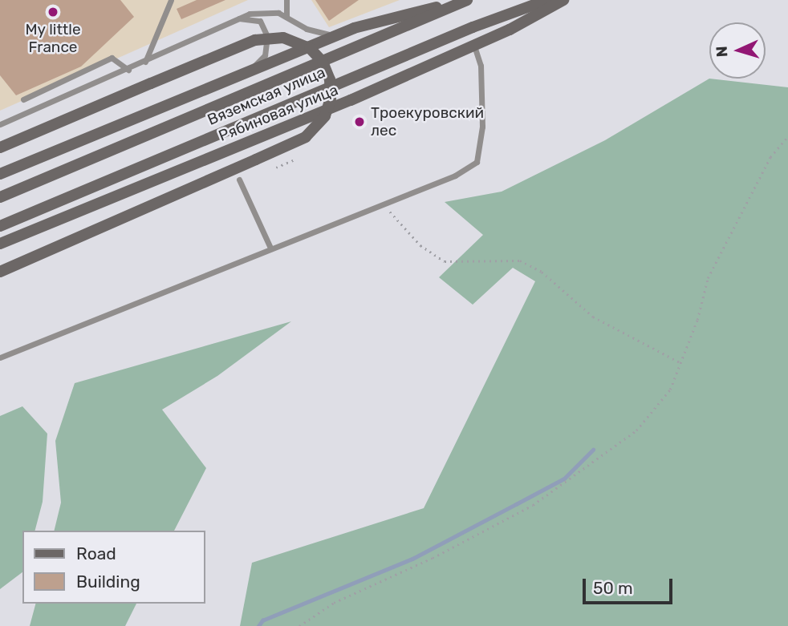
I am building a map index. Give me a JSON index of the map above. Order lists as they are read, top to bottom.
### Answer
{
  "streets": {
    "main road": ["Вяземская улица", "Рябиновая улица"]
  },
  "places": ["My little France", "Троекуровский лес"],
  "legend": ["Road", "Building"],
  "scale_bar": "50 m",
  "north": "left"
}
